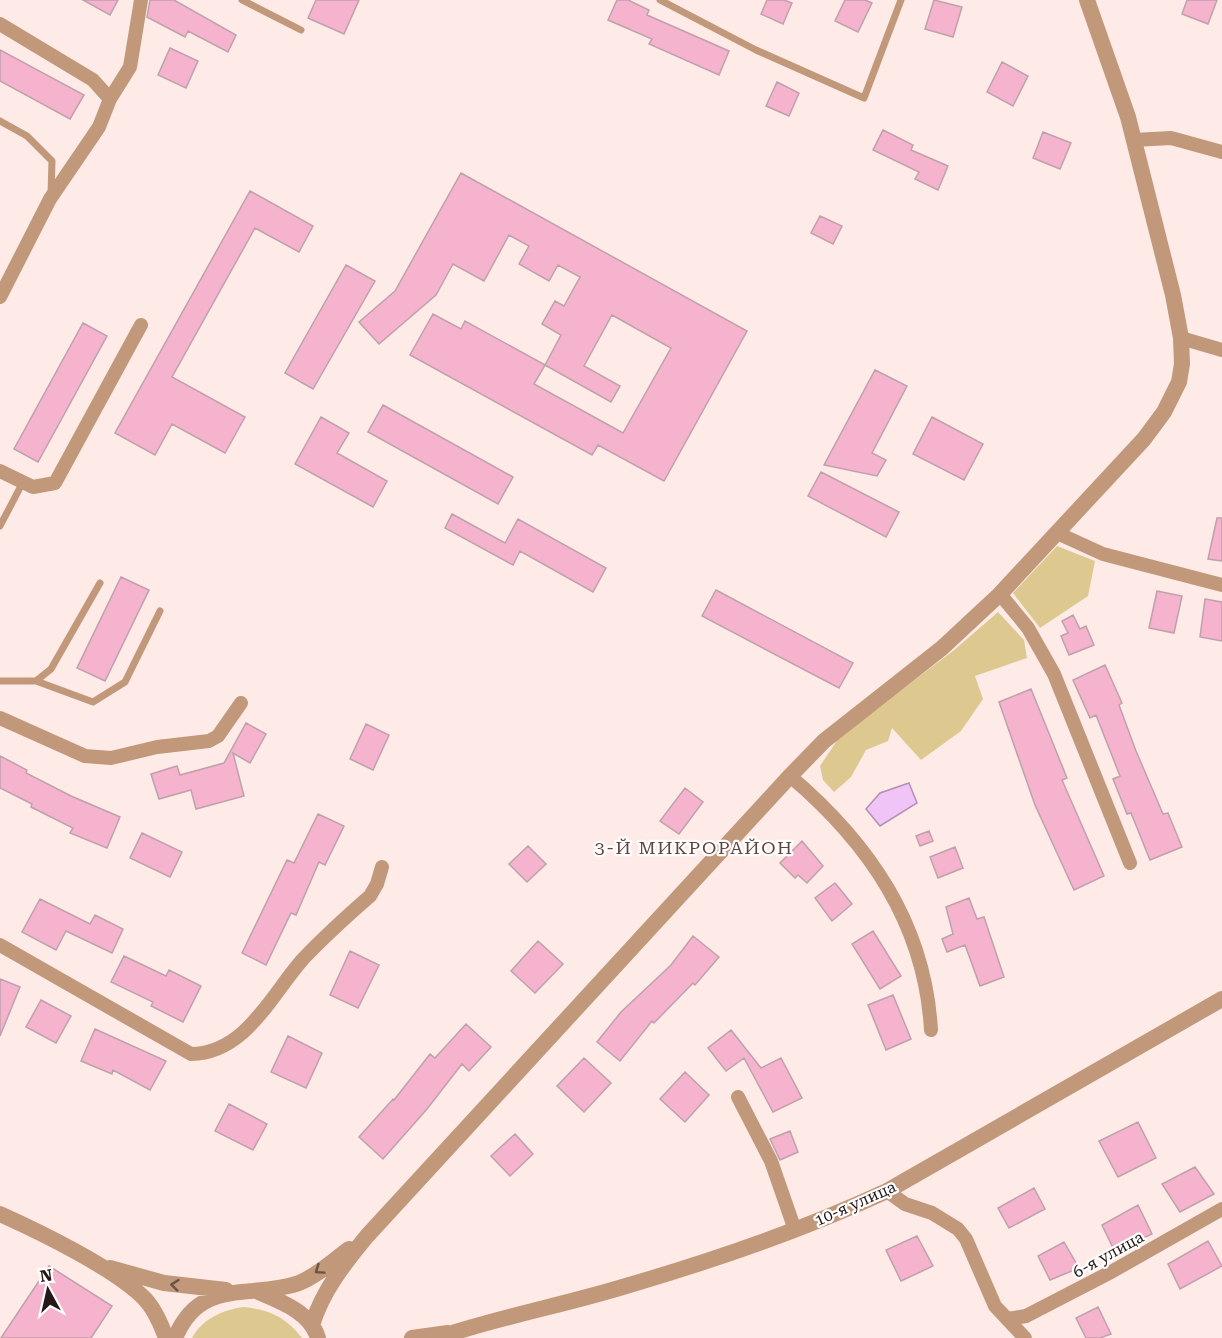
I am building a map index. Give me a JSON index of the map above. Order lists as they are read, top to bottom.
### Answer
{
  "streets": {
    "street": ["10-я улица", "6-я улица"]
  },
  "districts": ["3-Й МИКРОРАЙОН"],
  "north": "top"
}
